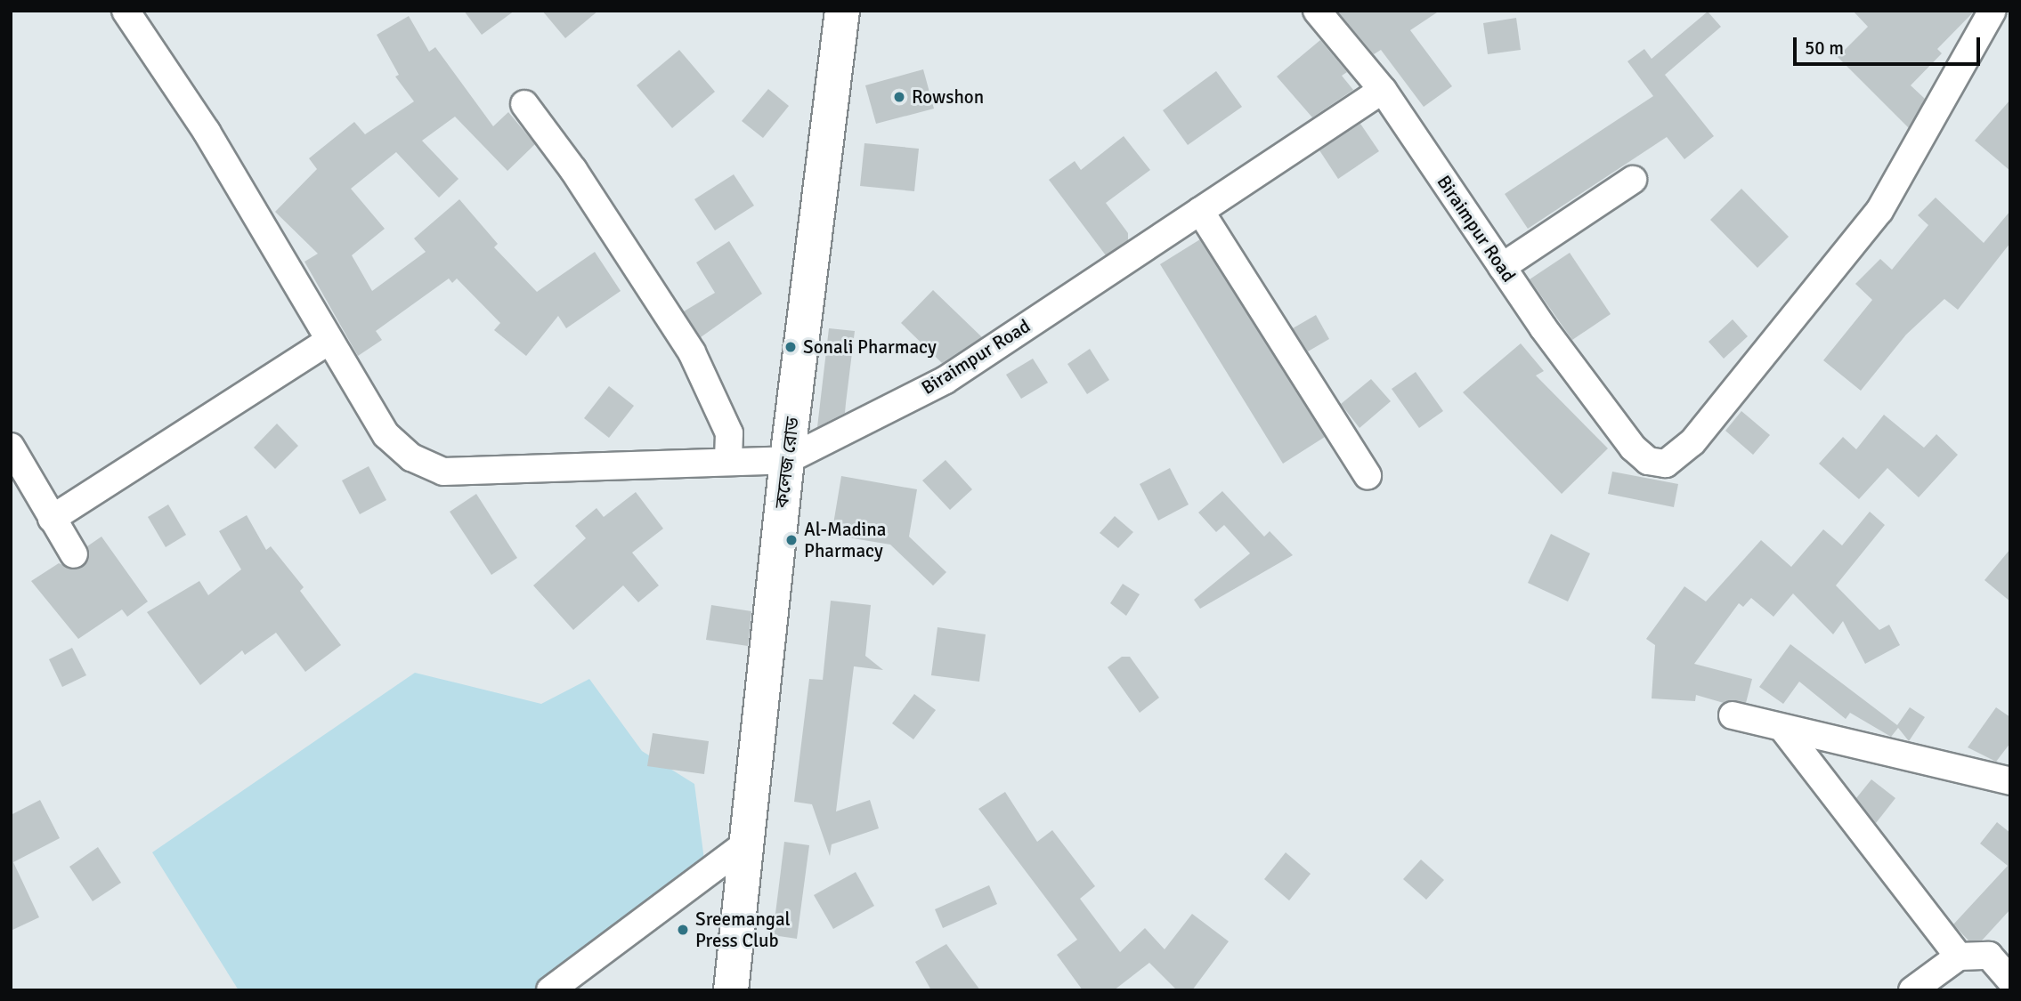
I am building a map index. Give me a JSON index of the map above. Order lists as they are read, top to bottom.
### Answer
{
  "streets": {
    "main road": ["কলেজ রোড"],
    "street": ["Biraimpur Road"]
  },
  "crossings": [
    ["Biraimpur Road", "কলেজ রোড"]
  ],
  "places": [
    "Rowshon",
    "Sonali Pharmacy",
    "Al-Madina Pharmacy",
    "Sreemangal Press Club"
  ],
  "scale_bar": "50 m"
}
